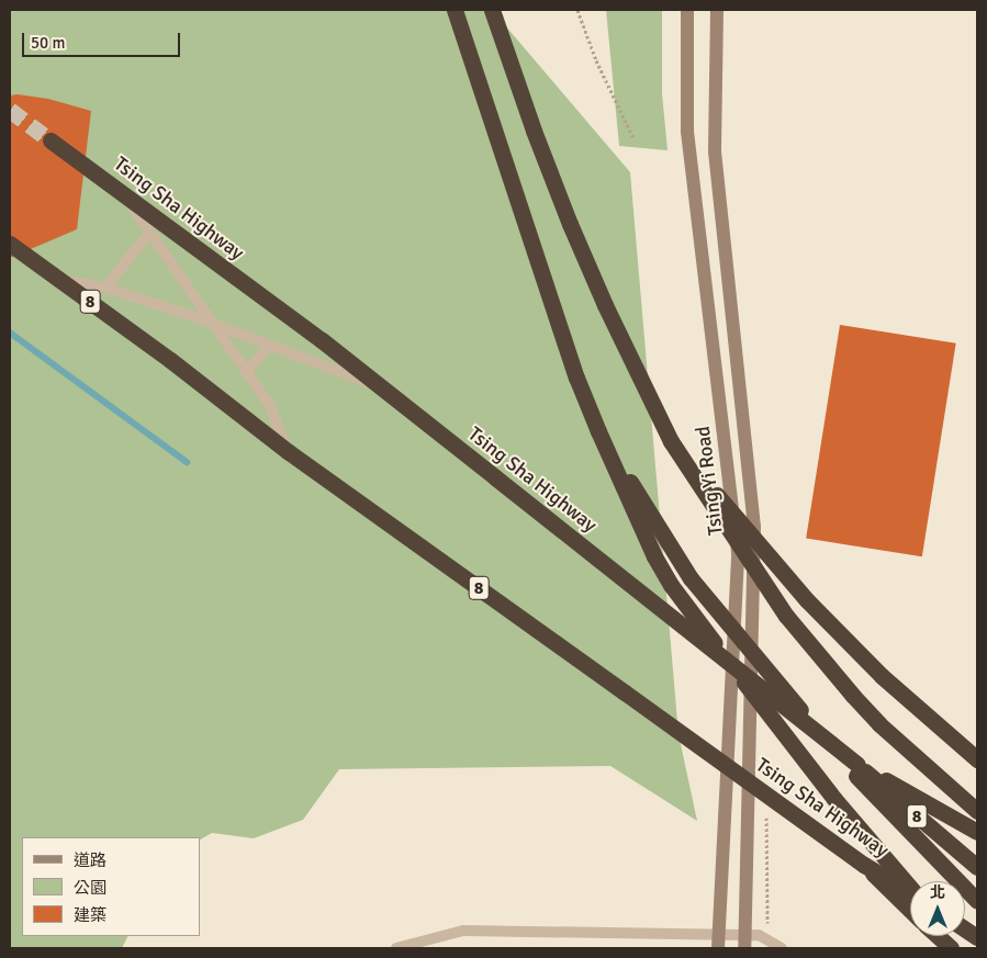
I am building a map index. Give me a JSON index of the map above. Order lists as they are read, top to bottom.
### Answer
{
  "streets": {
    "highway": ["Tsing Sha Highway", "8"],
    "main road": ["Tsing Yi Road"]
  },
  "legend": ["道路", "公園", "建築"],
  "scale_bar": "50 m",
  "north": "top"
}
